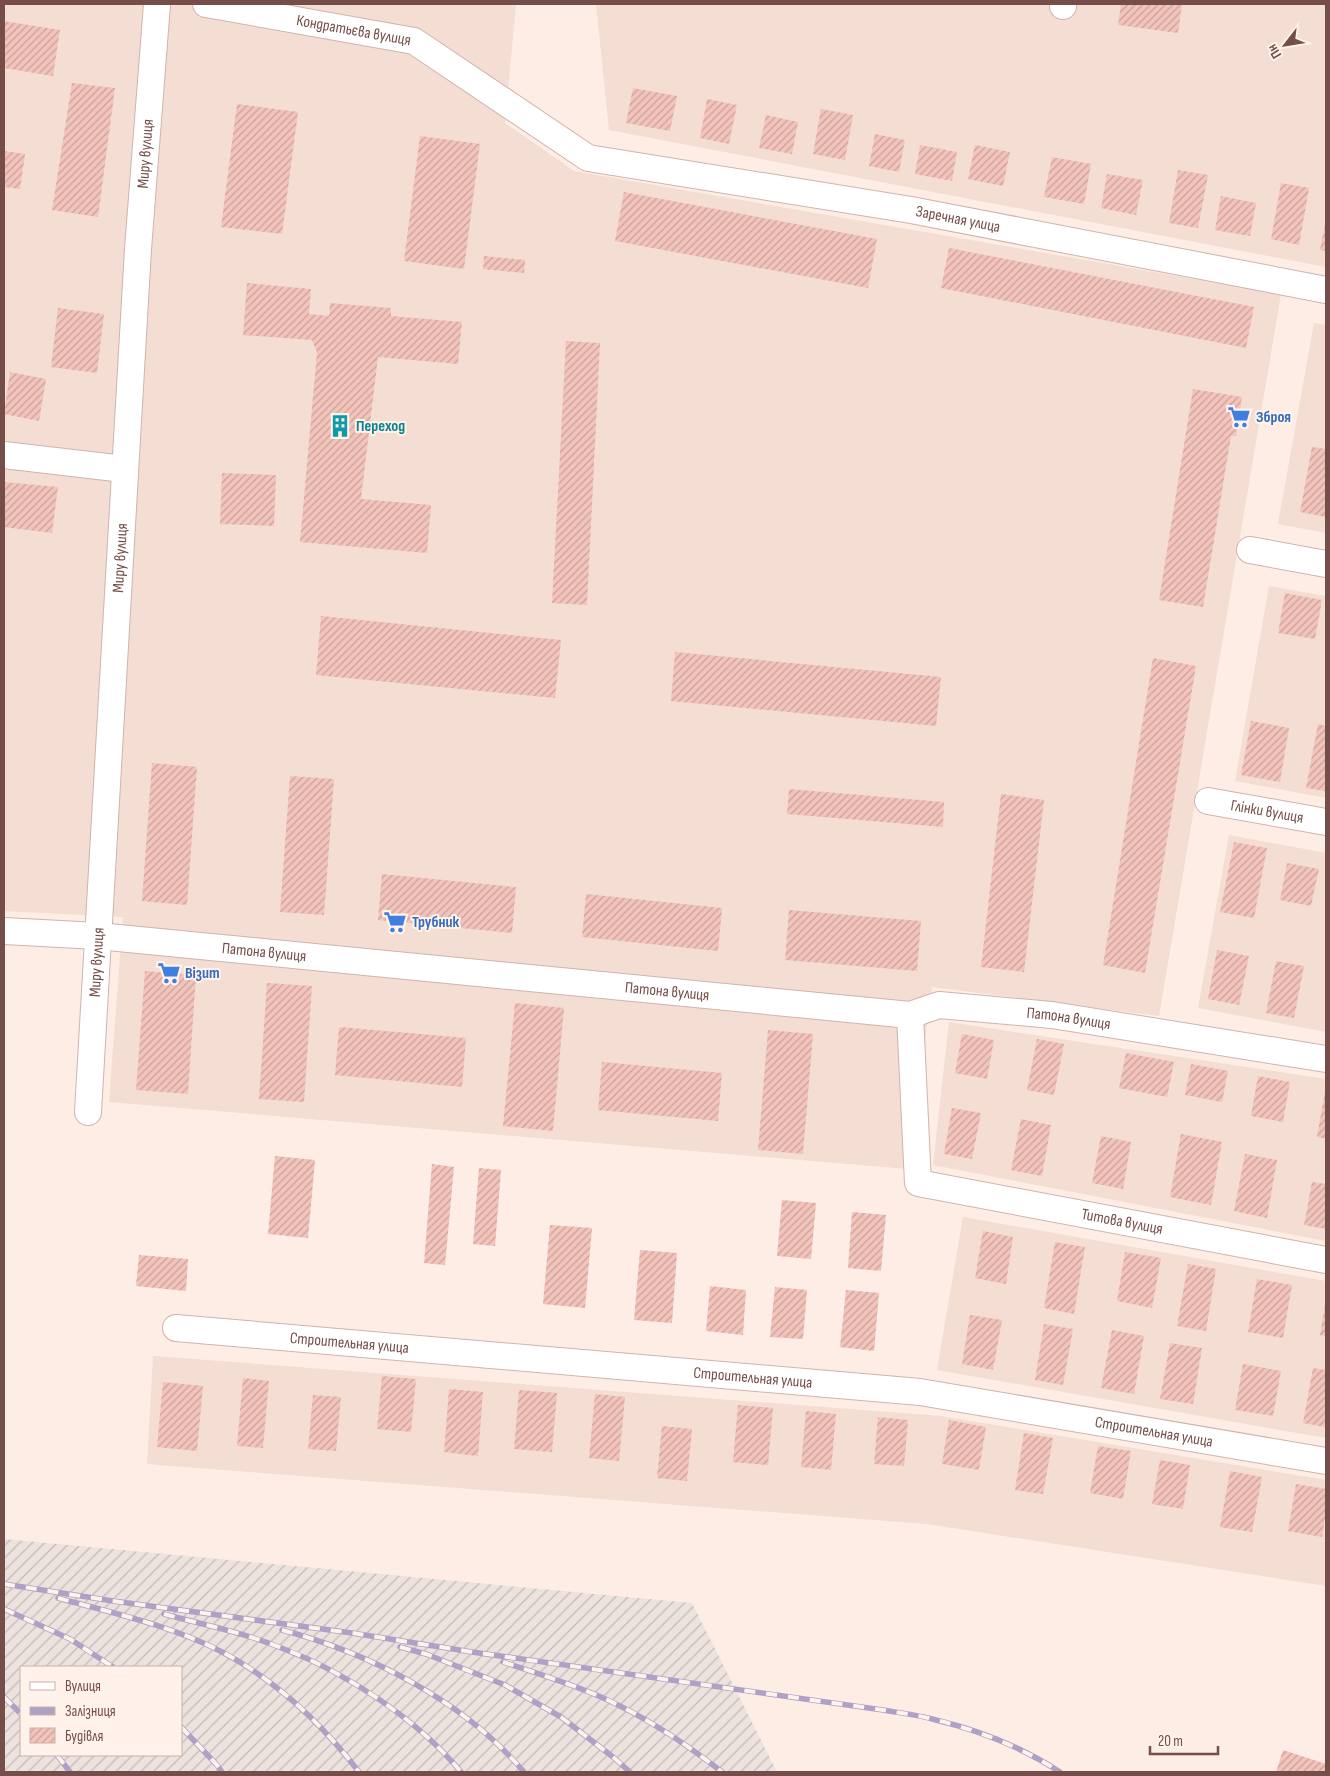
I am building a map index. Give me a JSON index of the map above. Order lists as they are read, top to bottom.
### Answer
{
  "streets": {
    "street": [
      "Кондратьєва вулиця",
      "Миру вулиця",
      "Заречная улица",
      "Глінки вулиця",
      "Патона вулиця",
      "Титова вулиця",
      "Строительная улица"
    ]
  },
  "crossings": [
    ["Кондратьєва вулиця", "Заречная улица"],
    ["Миру вулиця", "Патона вулиця"],
    ["Патона вулиця", "Титова вулиця"]
  ],
  "places": {
    "supermarket": ["Зброя", "Трубник", "Візит"],
    "building": ["Переход"]
  },
  "legend": ["Вулиця", "Залізниця", "Будівля"],
  "scale_bar": "20 m",
  "north": "bottom left"
}
